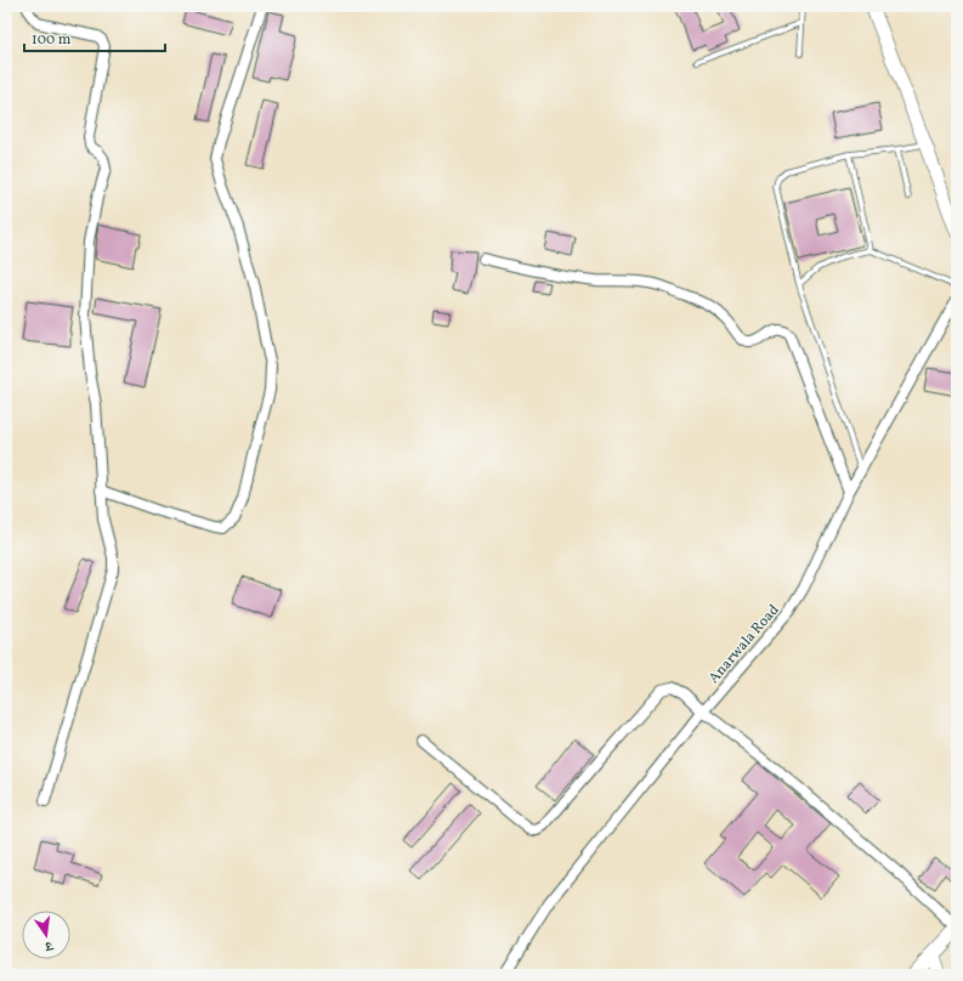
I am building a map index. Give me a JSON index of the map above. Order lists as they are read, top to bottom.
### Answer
{
  "streets": {
    "street": ["Anarwala Road"]
  },
  "scale_bar": "100 m",
  "north": "bottom"
}
